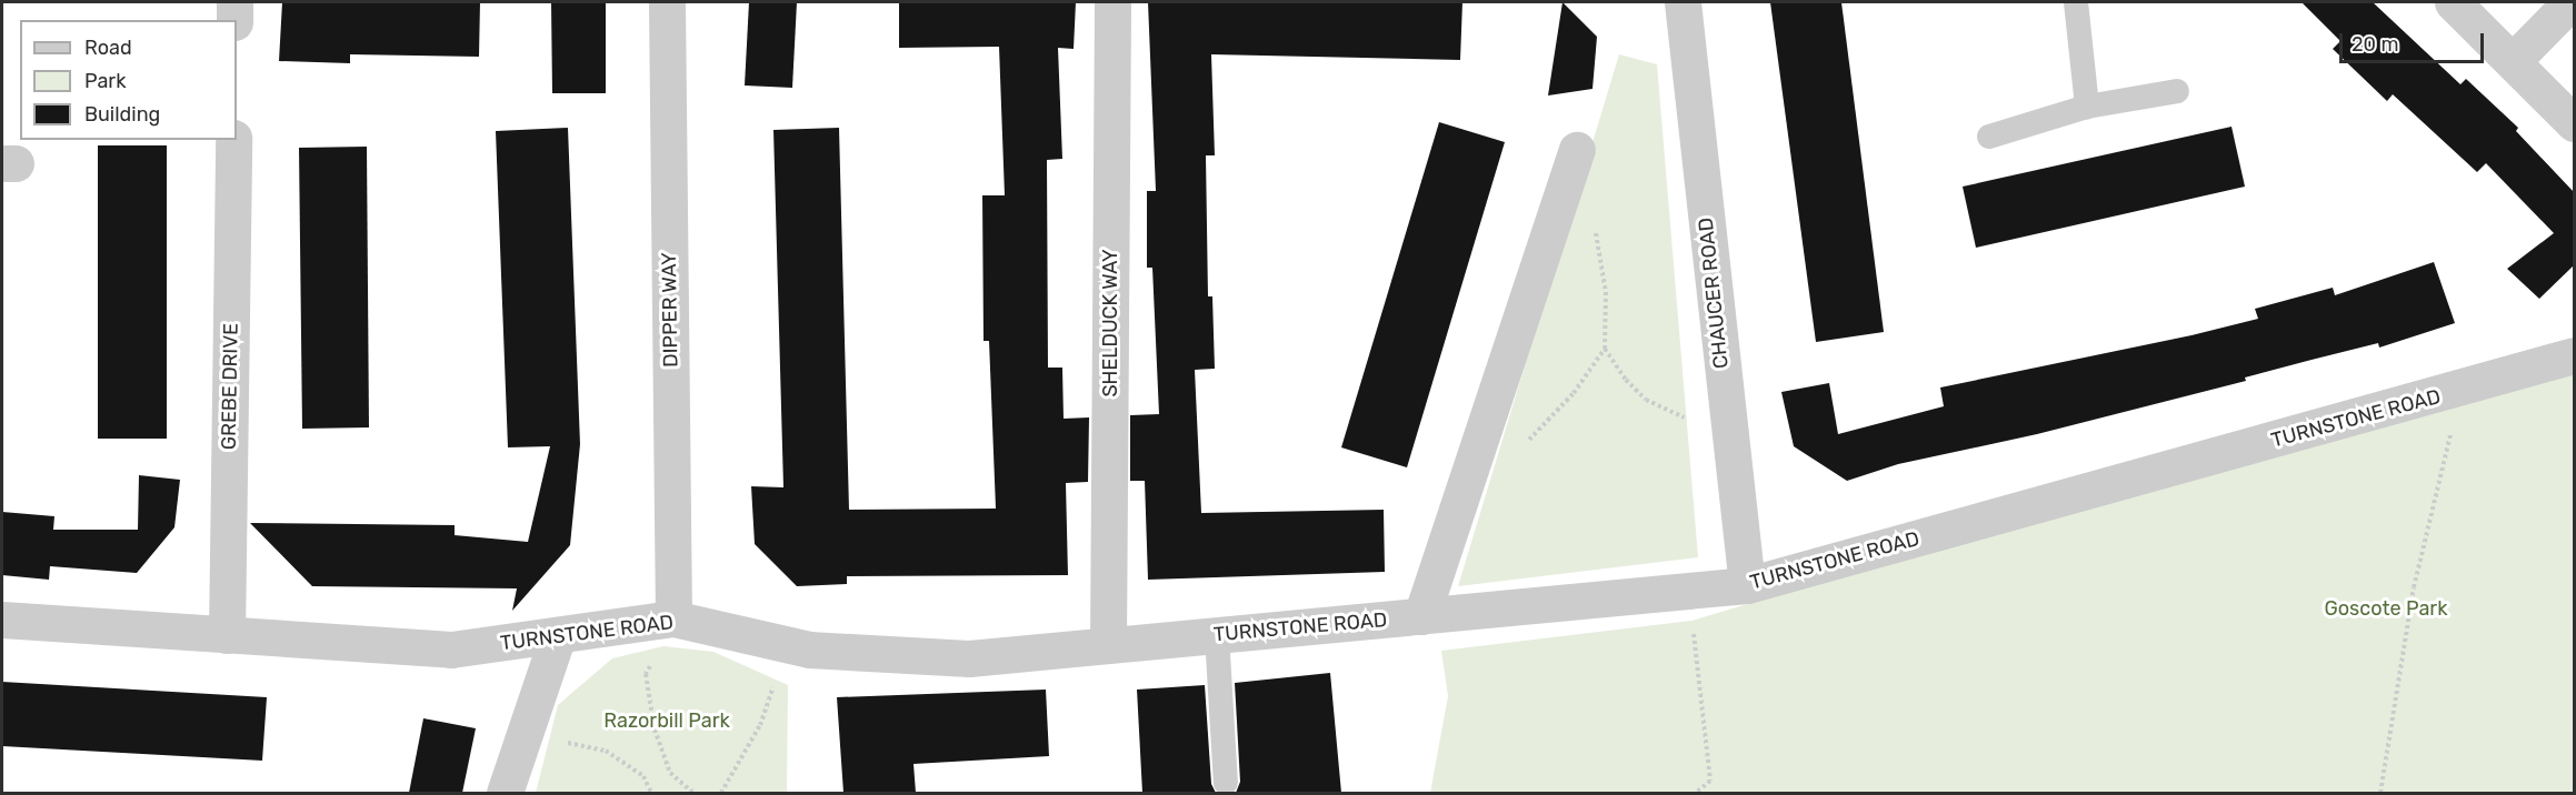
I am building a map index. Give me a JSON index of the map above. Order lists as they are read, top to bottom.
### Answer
{
  "streets": {
    "street": [
      "CHAUCER ROAD",
      "DIPPER WAY",
      "SHELDUCK WAY",
      "GREBE DRIVE",
      "TURNSTONE ROAD"
    ]
  },
  "crossings": [
    ["CHAUCER ROAD", "TURNSTONE ROAD"],
    ["DIPPER WAY", "TURNSTONE ROAD"],
    ["SHELDUCK WAY", "TURNSTONE ROAD"],
    ["GREBE DRIVE", "TURNSTONE ROAD"]
  ],
  "parks": ["Goscote Park", "Razorbill Park"],
  "legend": ["Road", "Park", "Building"],
  "scale_bar": "20 m"
}
